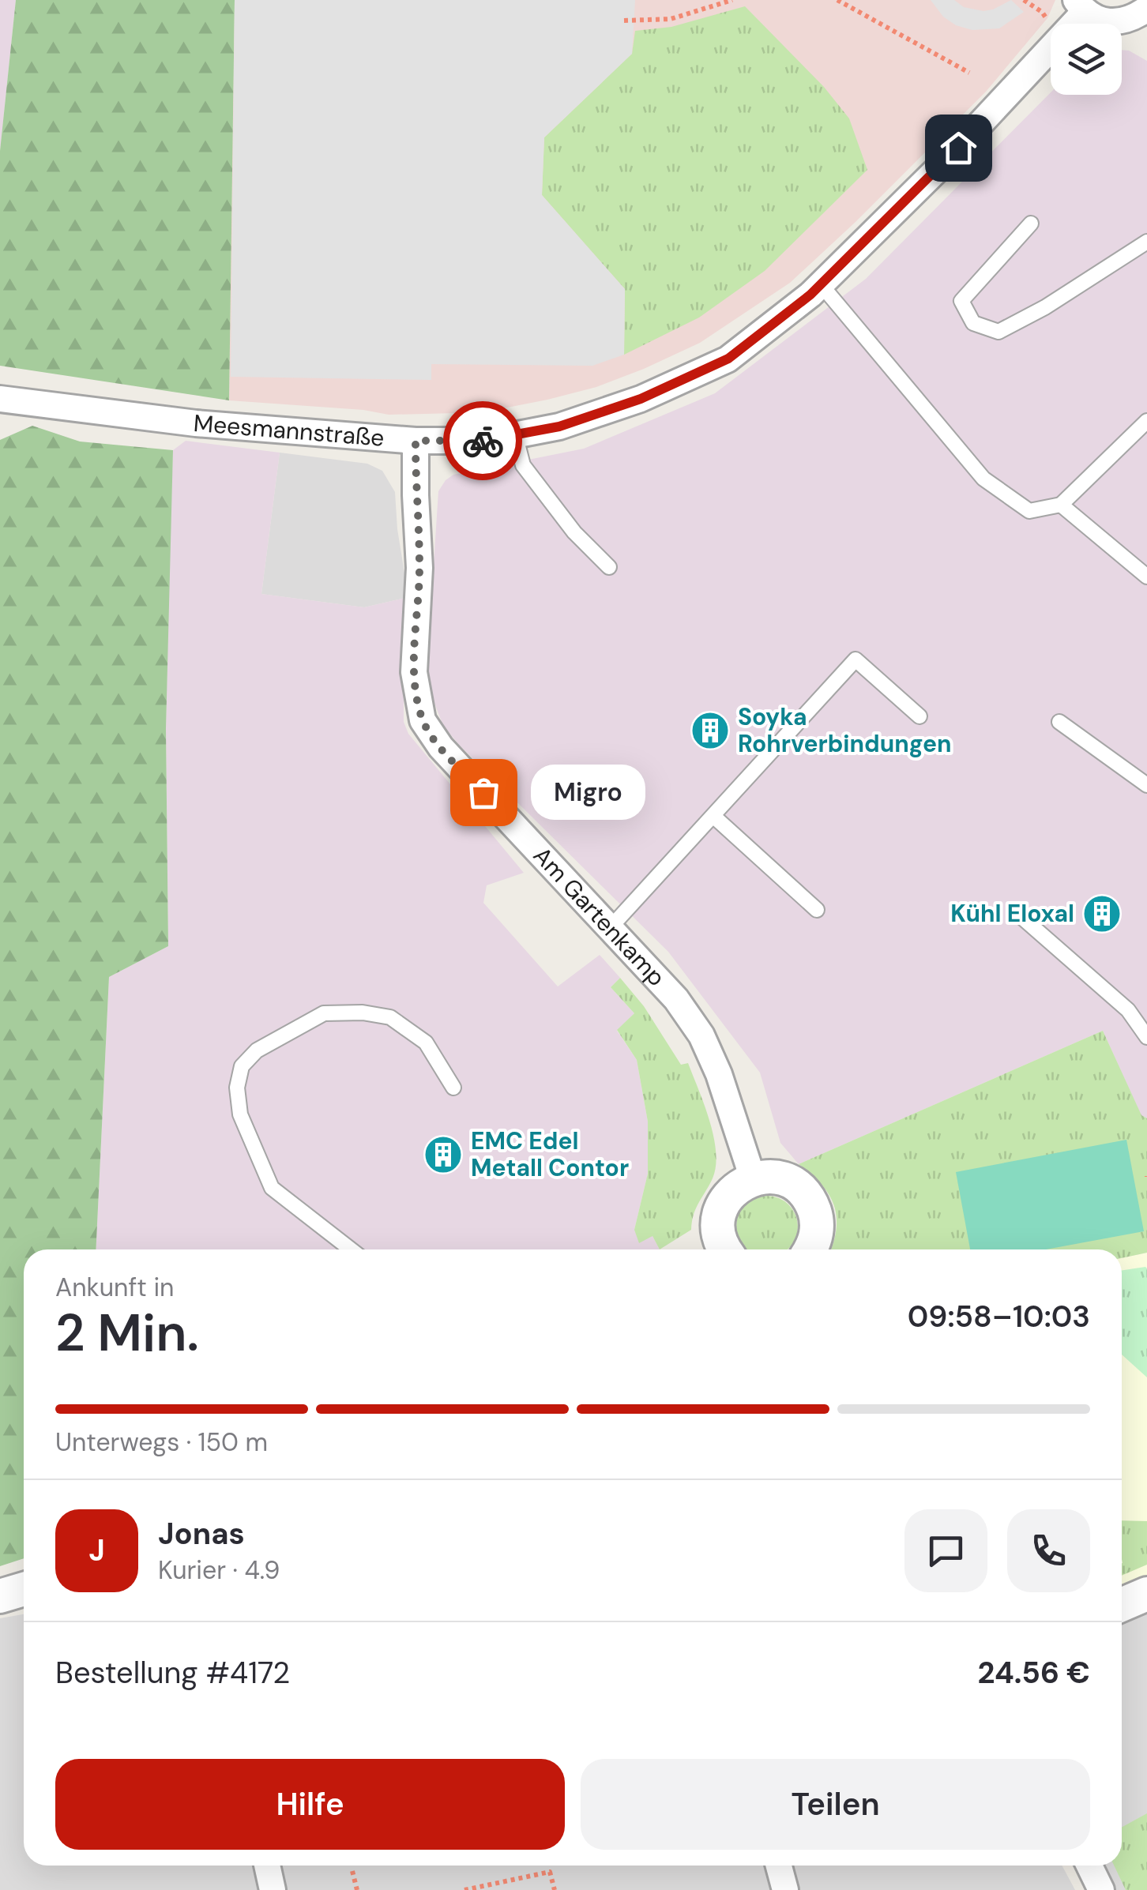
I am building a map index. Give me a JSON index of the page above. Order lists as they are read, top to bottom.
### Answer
{
  "streets": {
    "street": ["Meesmannstraße", "Am Gartenkamp"]
  },
  "crossings": [
    ["Meesmannstraße", "Am Gartenkamp"]
  ],
  "places": {
    "building": ["Soyka Rohrverbindungen", "Kühl Eloxal", "EMC Edel Metall Contor"],
    "other": ["Migro"]
  },
  "page": {
    "bubble": "Migro",
    "heading": ["2 Min.", "Ankunft in", "09:58–10:03"],
    "panel": [
      "Jonas",
      "Kurier · 4.9",
      "Bestellung #4172",
      "24.56 €"
    ],
    "bar": "Unterwegs · 150 m",
    "round": "J",
    "buttons": ["Hilfe", "Teilen"]
  }
}
